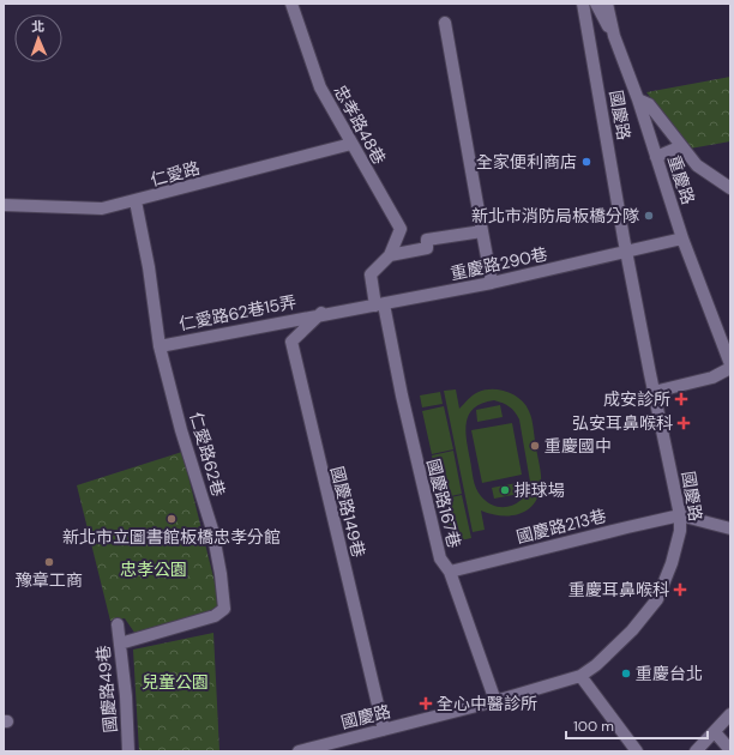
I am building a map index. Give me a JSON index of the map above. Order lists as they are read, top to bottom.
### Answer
{
  "streets": {
    "street": [
      "國慶路",
      "忠孝路48巷",
      "仁愛路",
      "重慶路",
      "重慶路290巷",
      "仁愛路62巷15弄",
      "仁愛路62巷",
      "國慶路167巷",
      "國慶路149巷",
      "國慶路213巷",
      "國慶路49巷"
    ]
  },
  "crossings": [
    ["國慶路", "重慶路290巷"],
    ["國慶路", "國慶路167巷"],
    ["國慶路", "國慶路149巷"],
    ["國慶路", "國慶路213巷"],
    ["忠孝路48巷", "仁愛路"],
    ["忠孝路48巷", "國慶路167巷"],
    ["仁愛路", "仁愛路62巷"],
    ["重慶路", "重慶路290巷"],
    ["重慶路290巷", "仁愛路62巷15弄"],
    ["重慶路290巷", "國慶路167巷"],
    ["仁愛路62巷15弄", "仁愛路62巷"],
    ["仁愛路62巷15弄", "國慶路149巷"],
    ["仁愛路62巷", "國慶路49巷"],
    ["國慶路167巷", "國慶路213巷"]
  ],
  "parks": ["忠孝公園", "兒童公園"],
  "places": {
    "other": [
      "全家便利商店",
      "新北市消防局板橋分隊",
      "重慶國中",
      "排球場",
      "新北市立圖書館板橋忠孝分館",
      "豫章工商",
      "重慶台北"
    ],
    "health": [
      "成安診所",
      "弘安耳鼻喉科",
      "重慶耳鼻喉科",
      "全心中醫診所"
    ]
  },
  "scale_bar": "100 m",
  "north": "top"
}
